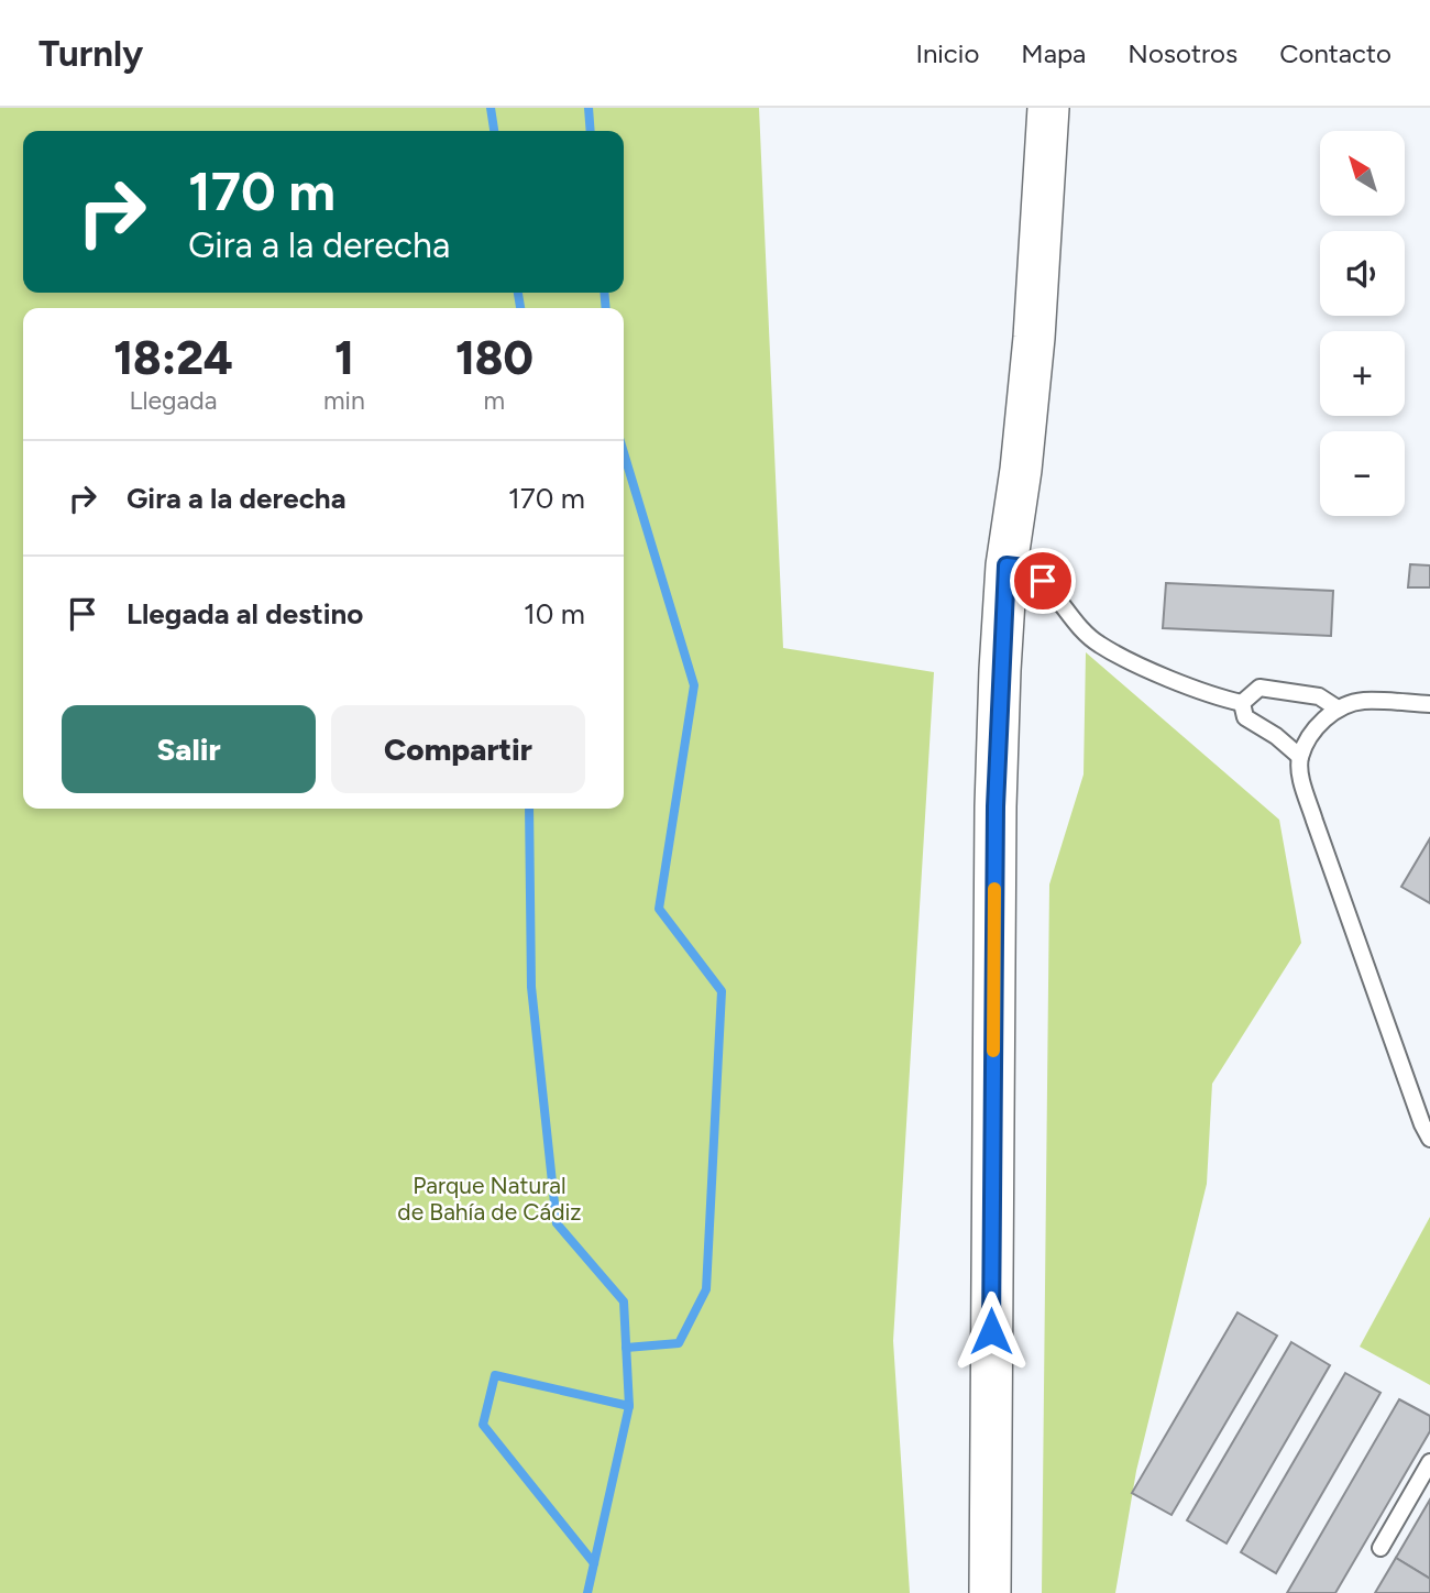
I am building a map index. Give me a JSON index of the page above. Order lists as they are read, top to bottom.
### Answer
{
  "parks": ["Parque Natural de Bahía de Cádiz"],
  "north": "top left",
  "page": {
    "header": "Turnly",
    "nav": [
      "Inicio",
      "Mapa",
      "Nosotros",
      "Contacto"
    ],
    "map_buttons": ["+", "−"],
    "turn": ["170 m", "Gira a la derecha"],
    "eta": [
      "18:24",
      "Llegada",
      "1",
      "min",
      "180",
      "m"
    ],
    "list": [
      {
        "name": "Gira a la derecha",
        "value": "170 m"
      },
      {
        "name": "Llegada al destino",
        "value": "10 m"
      }
    ],
    "buttons": ["Salir", "Compartir"]
  }
}
